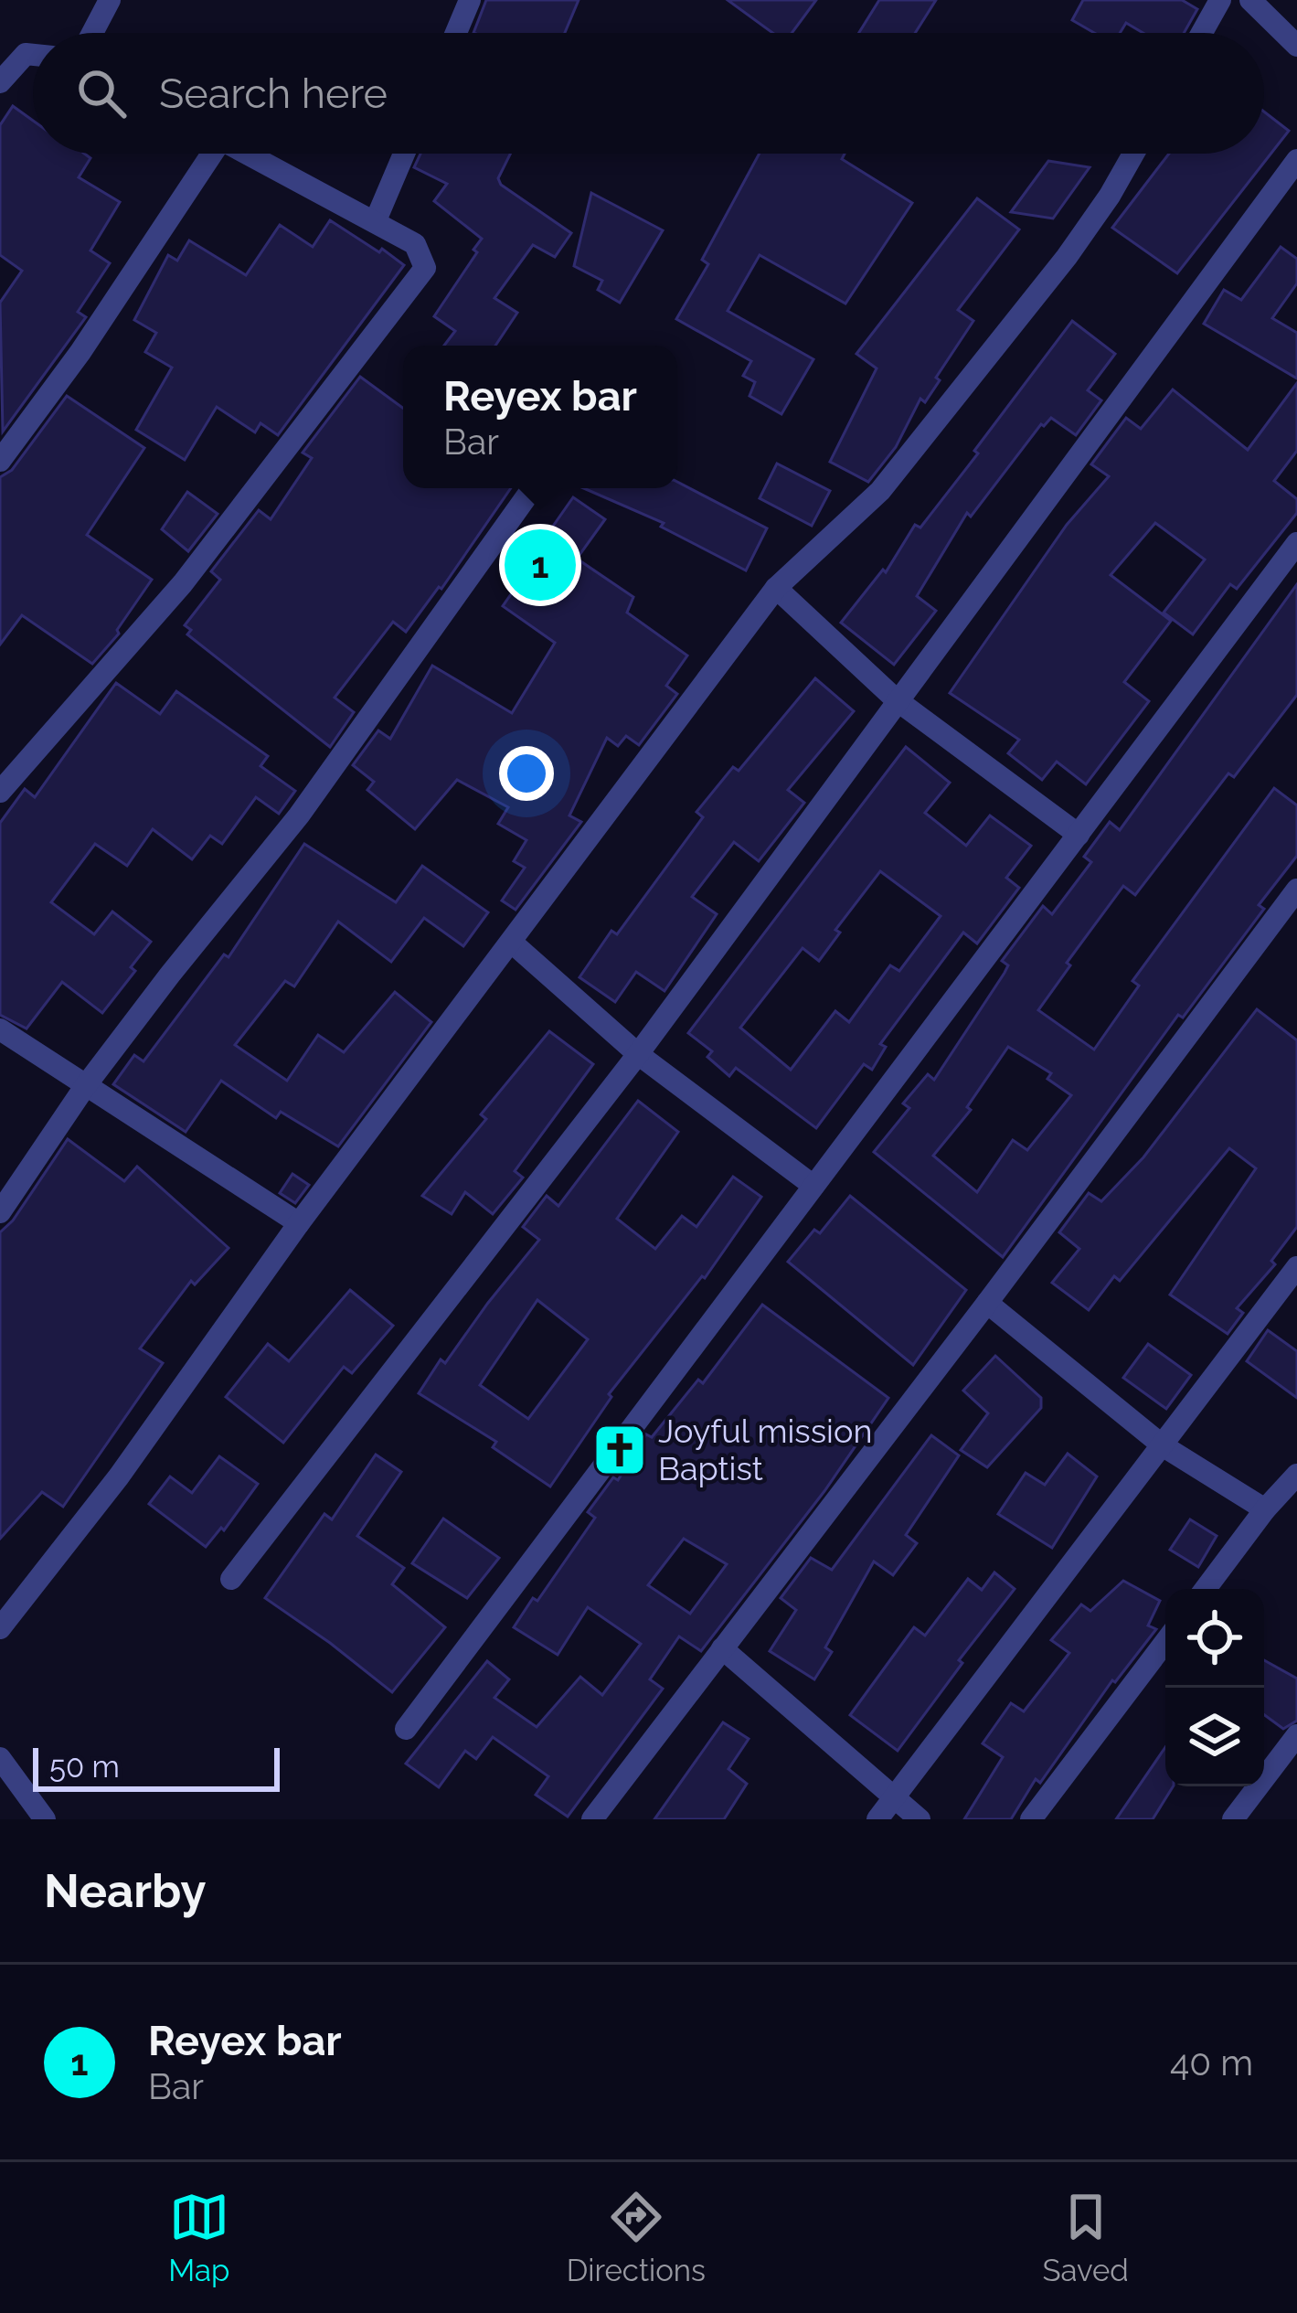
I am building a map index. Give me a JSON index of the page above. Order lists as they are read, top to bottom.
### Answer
{
  "places": {
    "church": ["Joyful mission Baptist"]
  },
  "scale_bar": "50 m",
  "page": {
    "search": "Search here",
    "popup": ["Reyex bar", "Bar"],
    "pins": "1",
    "scale": "50 m",
    "heading": "Nearby",
    "list": [
      {
        "mark": "1",
        "name": "Reyex bar",
        "note": "Bar",
        "value": "40 m"
      }
    ],
    "nav": ["Map", "Directions", "Saved"]
  }
}
